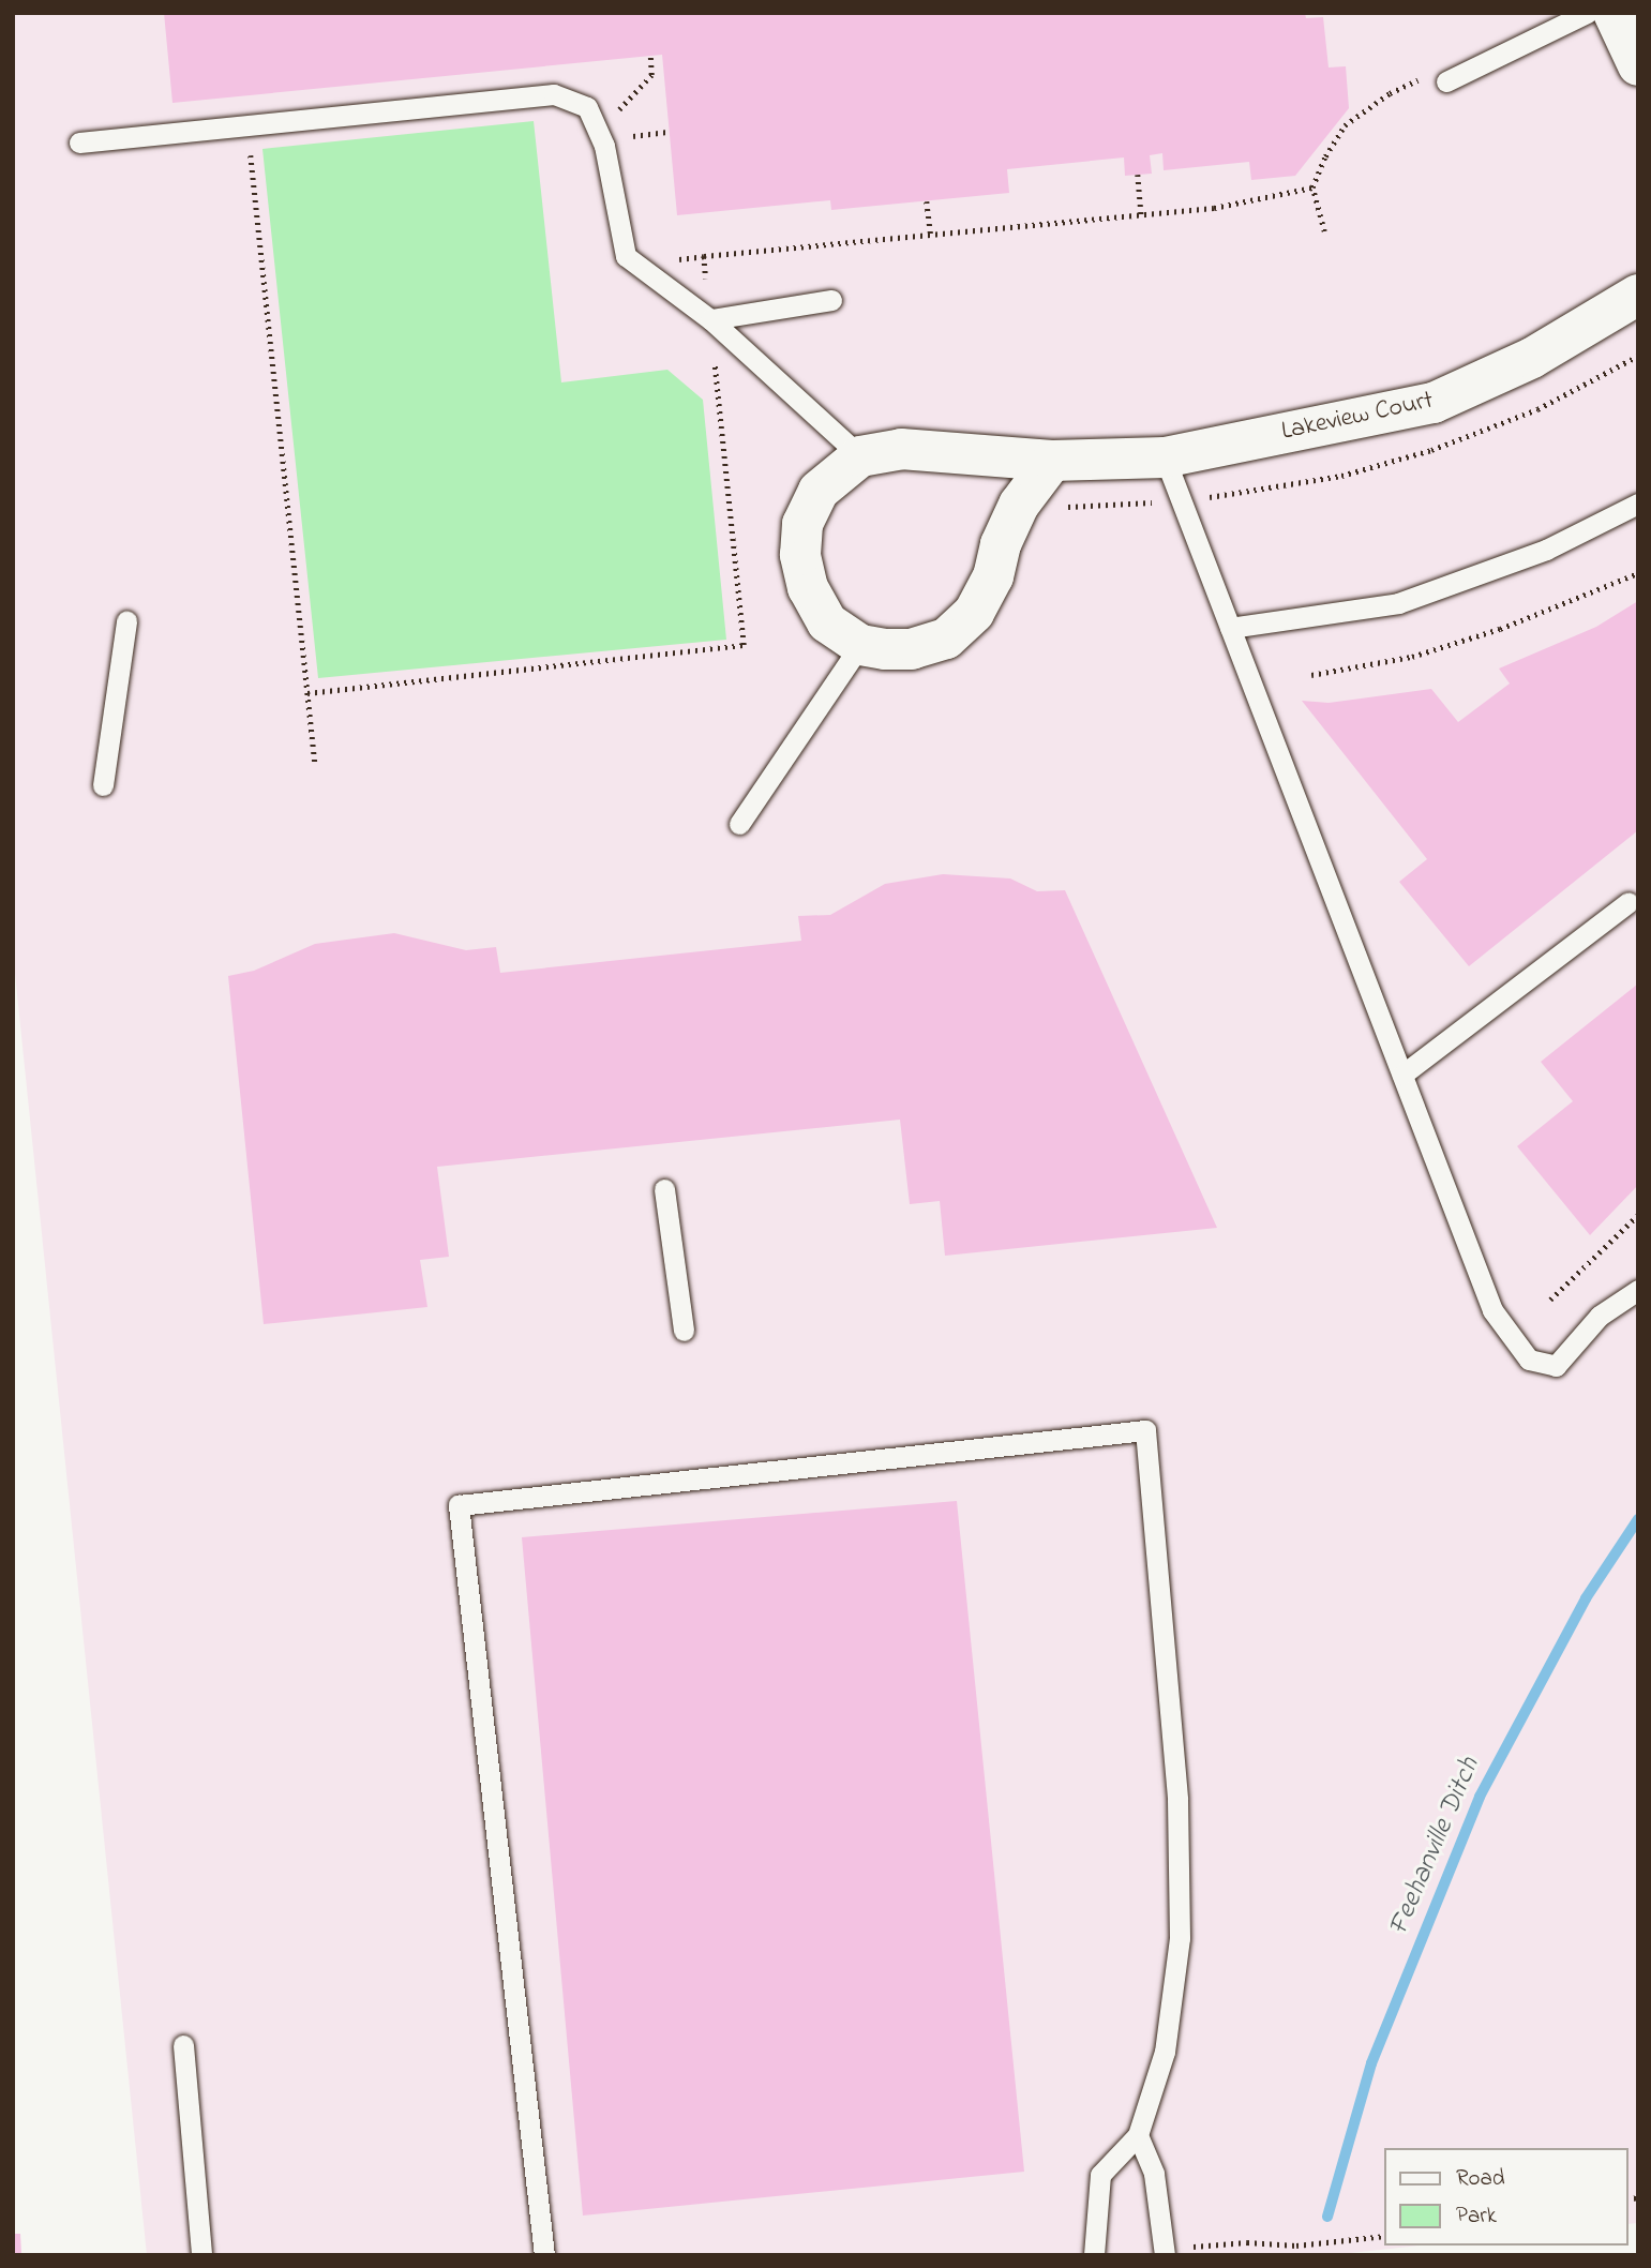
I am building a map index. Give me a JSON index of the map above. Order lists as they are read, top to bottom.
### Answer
{
  "streets": {
    "street": ["Lakeview Court"]
  },
  "water": ["Feehanville Ditch"],
  "legend": ["Road", "Park"]
}
